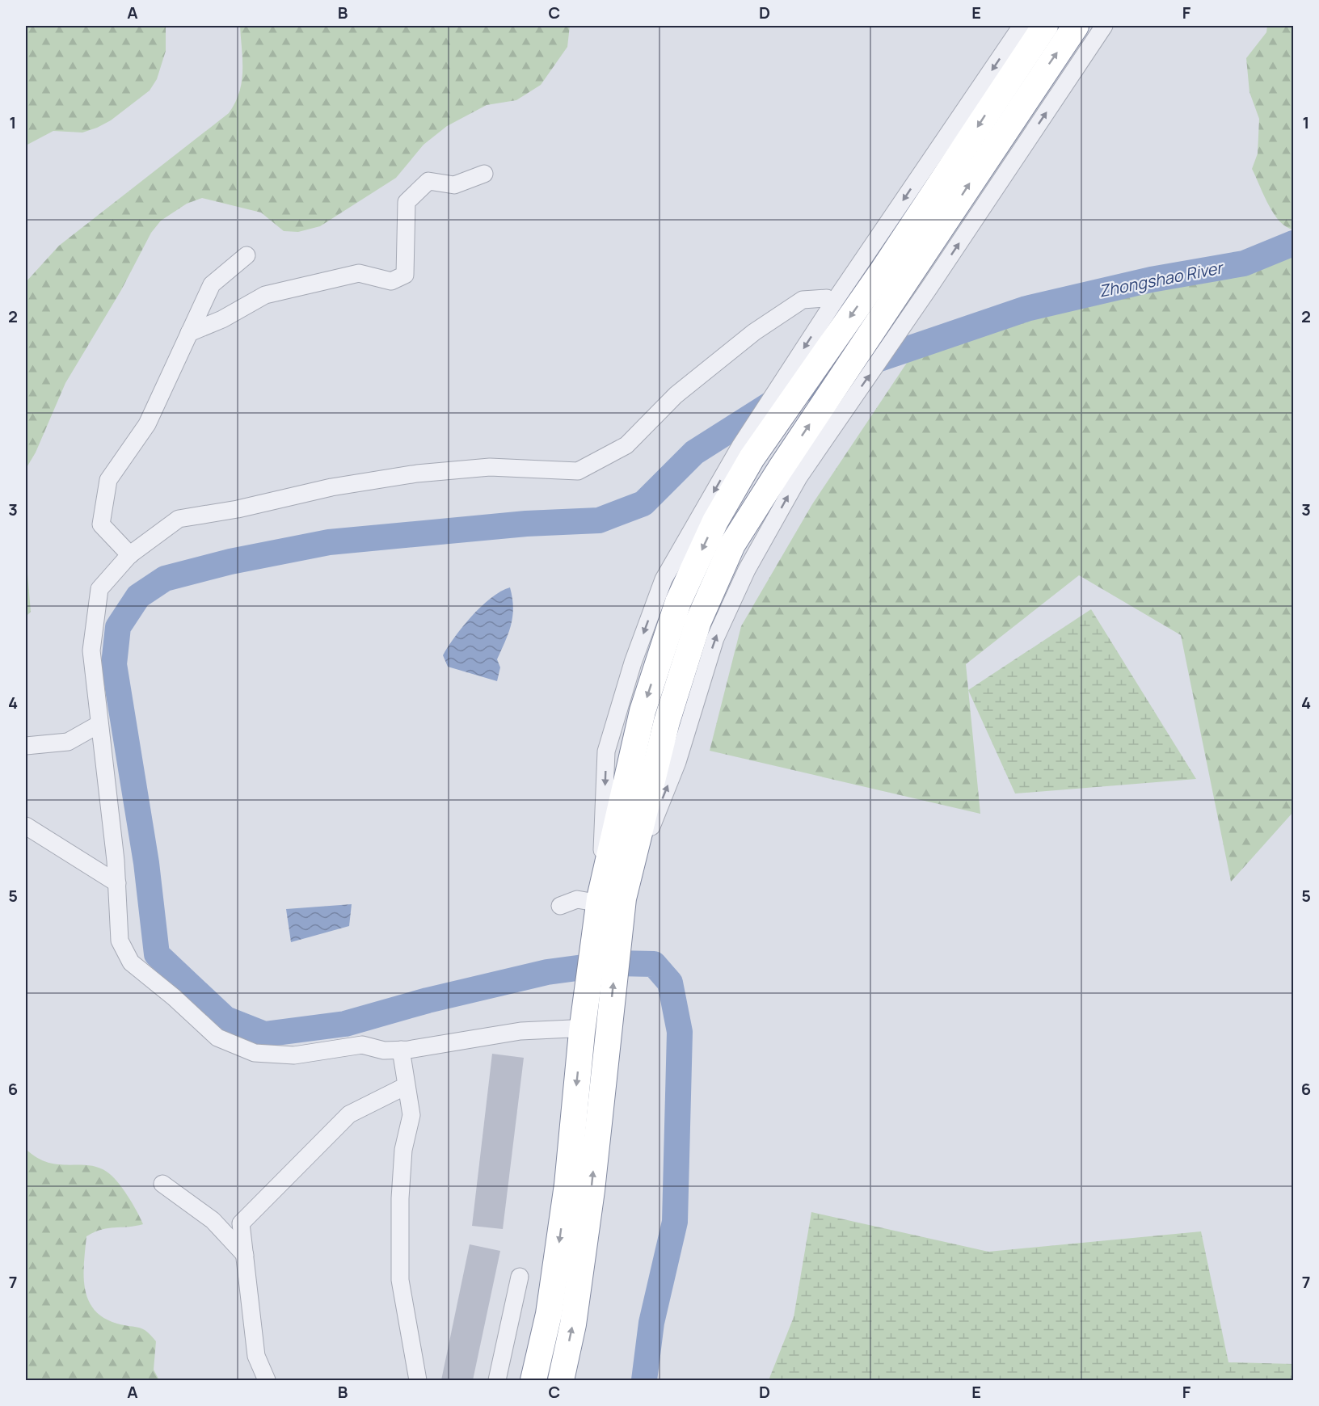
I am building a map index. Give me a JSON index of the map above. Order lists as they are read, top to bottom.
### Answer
{
  "water": ["Zhongshao River"],
  "grid": {
    "columns": [
      "A",
      "B",
      "C",
      "D",
      "E",
      "F"
    ],
    "rows": [
      "1",
      "2",
      "3",
      "4",
      "5",
      "6",
      "7"
    ]
  }
}
